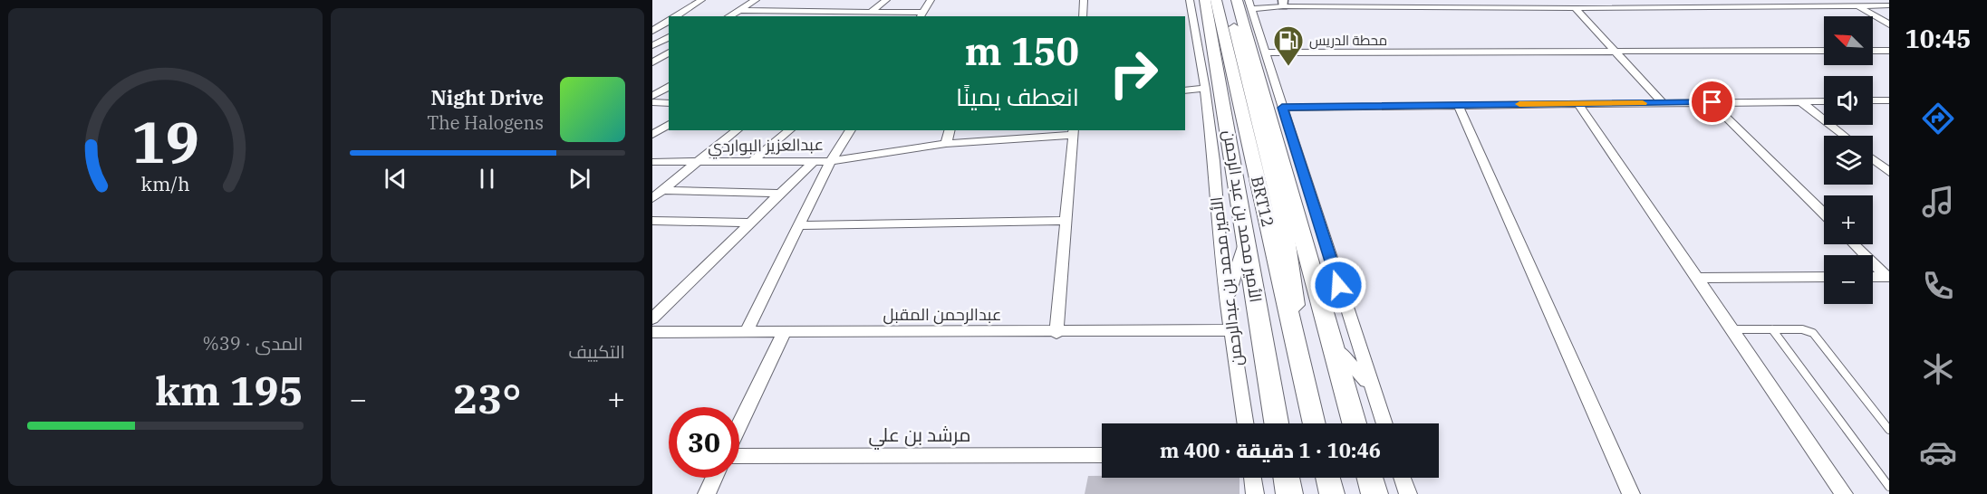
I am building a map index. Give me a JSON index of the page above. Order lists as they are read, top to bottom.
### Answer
{
  "streets": {
    "main road": ["BRT12", "الأمير محمد بن عبد الرحمن"],
    "street": [
      "عبدالعزيز البواردي",
      "الأمير محمد بن عبدالرحمن",
      "عبدالرحمن المقبل",
      "مرشد بن علي"
    ]
  },
  "crossings": [
    ["الأمير محمد بن عبدالرحمن", "عبدالرحمن المقبل"]
  ],
  "places": {
    "fuel station": ["محطة الدريس"]
  },
  "north": "top left",
  "page": {
    "tabs": "10:45",
    "map_buttons": ["+", "−"],
    "turn": ["150 m", "انعطف يمينًا"],
    "song": ["Night Drive", "The Halogens"],
    "tile": [
      "التكييف",
      ["المدى · 39%", "195 km"]
    ],
    "heat": ["−", "23°", "+"],
    "limit": "30",
    "trip": "10:46 · 1 دقيقة · 400 m",
    "gauge": ["19", "km/h"]
  }
}
